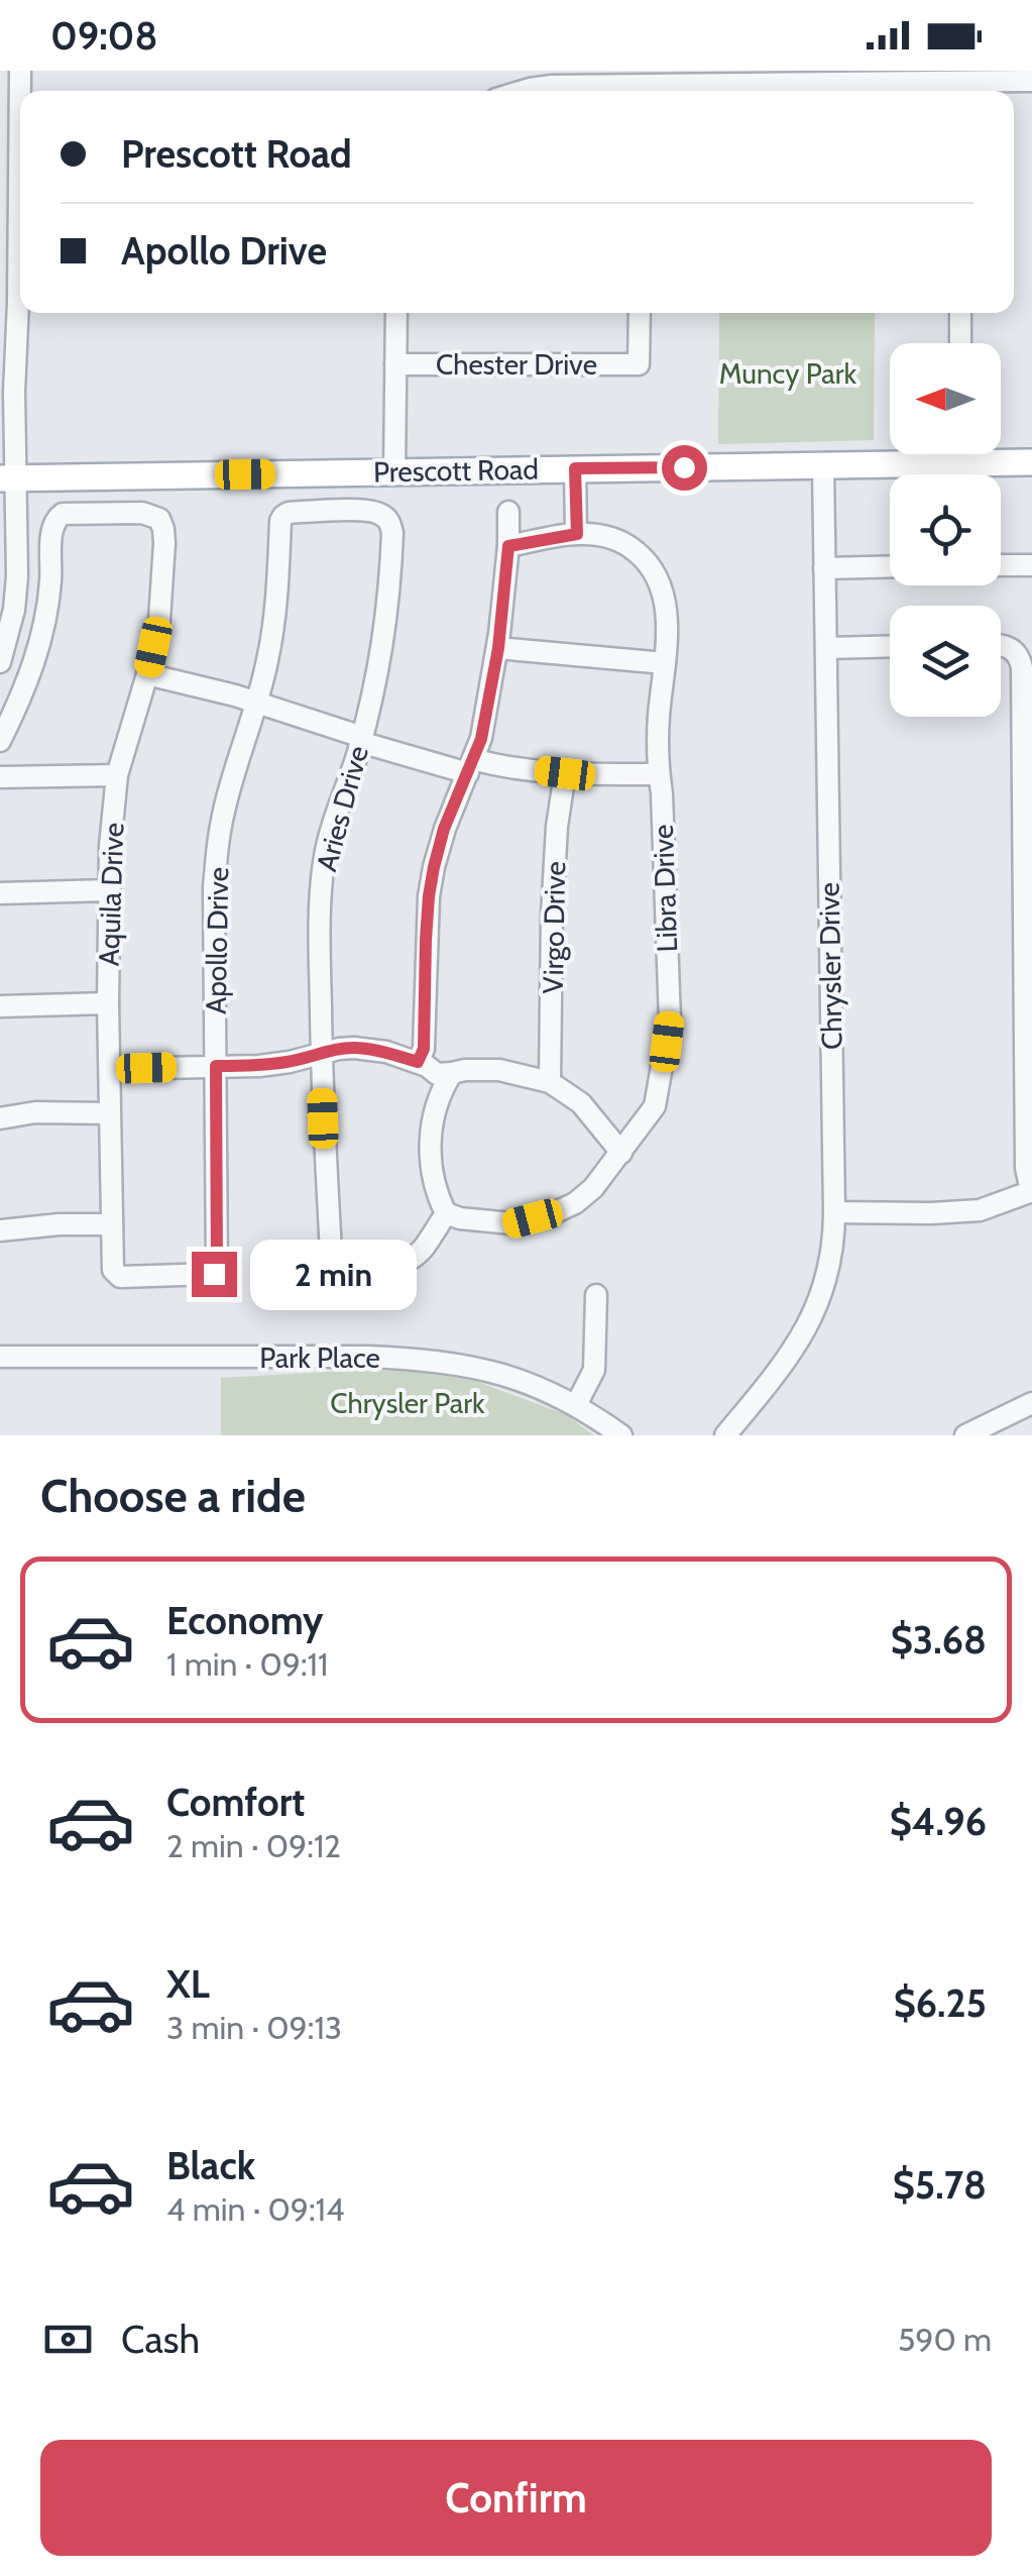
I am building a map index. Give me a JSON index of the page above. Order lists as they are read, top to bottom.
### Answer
{
  "streets": {
    "main road": ["Prescott Road"],
    "street": [
      "Chester Drive",
      "Aries Drive",
      "Libra Drive",
      "Aquila Drive",
      "Virgo Drive",
      "Apollo Drive",
      "Chrysler Drive",
      "Park Place"
    ]
  },
  "crossings": [
    ["Prescott Road", "Chrysler Drive"],
    ["Aries Drive", "Libra Drive"],
    ["Aries Drive", "Virgo Drive"],
    ["Aries Drive", "Apollo Drive"],
    ["Libra Drive", "Virgo Drive"],
    ["Aquila Drive", "Apollo Drive"]
  ],
  "parks": ["Muncy Park", "Chrysler Park"],
  "north": "left",
  "page": {
    "status": "09:08",
    "banner": ["Prescott Road", "Apollo Drive"],
    "bubble": "2 min",
    "heading": "Choose a ride",
    "list": [
      {
        "name": "Economy",
        "note": "1 min · 09:11",
        "value": "$3.68"
      },
      {
        "name": "Comfort",
        "note": "2 min · 09:12",
        "value": "$4.96"
      },
      {
        "name": "XL",
        "note": "3 min · 09:13",
        "value": "$6.25"
      },
      {
        "name": "Black",
        "note": "4 min · 09:14",
        "value": "$5.78"
      }
    ],
    "pay": ["Cash", "590 m"],
    "buttons": "Confirm"
  }
}
